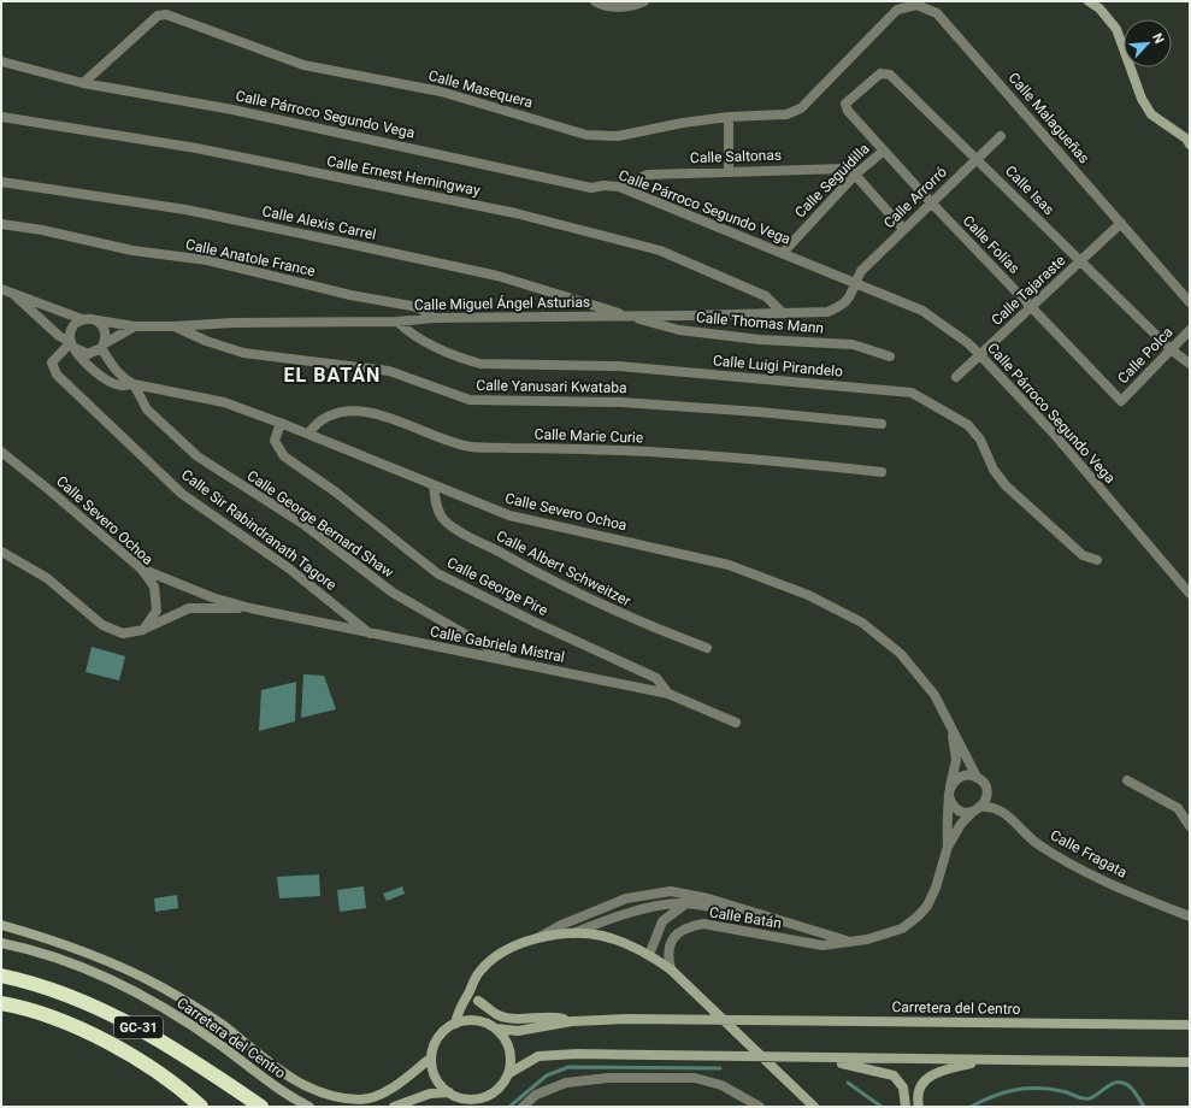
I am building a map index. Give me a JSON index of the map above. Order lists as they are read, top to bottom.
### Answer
{
  "streets": {
    "highway": ["GC-31"],
    "main road": ["Carretera del Centro"],
    "street": [
      "Calle Masequera",
      "Calle Párroco Segundo Vega",
      "Calle Malagueñas",
      "Calle Saltonas",
      "Calle Ernest Hemingway",
      "Calle Seguidilla",
      "Calle Isas",
      "Calle Arrorró",
      "Calle Alexis Carrel",
      "Calle Folías",
      "Calle Anatole France",
      "Calle Tajaraste",
      "Calle Miguel Ángel Asturias",
      "Calle Thomas Mann",
      "Calle Polca",
      "Calle Luigi Pirandelo",
      "Calle Yanusari Kwataba",
      "Calle Marie Curie",
      "Calle Severo Ochoa",
      "Calle George Bernard Shaw",
      "Calle Sir Rabindranath Tagore",
      "Calle Albert Schweitzer",
      "Calle George Pire",
      "Calle Gabriela Mistral",
      "Calle Fragata",
      "Calle Batán"
    ]
  },
  "crossings": [
    ["Calle Masequera", "Calle Párroco Segundo Vega"],
    ["Calle Masequera", "Calle Malagueñas"],
    ["Calle Párroco Segundo Vega", "Calle Saltonas"],
    ["Calle Párroco Segundo Vega", "Calle Seguidilla"],
    ["Calle Párroco Segundo Vega", "Calle Arrorró"],
    ["Calle Párroco Segundo Vega", "Calle Tajaraste"],
    ["Calle Párroco Segundo Vega", "Calle Miguel Ángel Asturias"],
    ["Calle Malagueñas", "Calle Tajaraste"],
    ["Calle Saltonas", "Calle Seguidilla"],
    ["Calle Ernest Hemingway", "Calle Miguel Ángel Asturias"],
    ["Calle Seguidilla", "Calle Folías"],
    ["Calle Isas", "Calle Arrorró"],
    ["Calle Isas", "Calle Folías"],
    ["Calle Isas", "Calle Tajaraste"],
    ["Calle Isas", "Calle Polca"],
    ["Calle Arrorró", "Calle Folías"],
    ["Calle Arrorró", "Calle Miguel Ángel Asturias"],
    ["Calle Alexis Carrel", "Calle Miguel Ángel Asturias"],
    ["Calle Alexis Carrel", "Calle Thomas Mann"],
    ["Calle Folías", "Calle Tajaraste"],
    ["Calle Folías", "Calle Polca"],
    ["Calle Anatole France", "Calle Miguel Ángel Asturias"],
    ["Calle Miguel Ángel Asturias", "Calle Thomas Mann"],
    ["Calle Miguel Ángel Asturias", "Calle Luigi Pirandelo"],
    ["Calle Miguel Ángel Asturias", "Calle Yanusari Kwataba"],
    ["Calle Miguel Ángel Asturias", "Calle Severo Ochoa"],
    ["Calle Miguel Ángel Asturias", "Calle Sir Rabindranath Tagore"],
    ["Calle Marie Curie", "Calle Severo Ochoa"],
    ["Calle Severo Ochoa", "Calle George Bernard Shaw"],
    ["Calle Severo Ochoa", "Calle Sir Rabindranath Tagore"],
    ["Calle Severo Ochoa", "Calle Albert Schweitzer"],
    ["Calle Severo Ochoa", "Calle George Pire"],
    ["Calle Severo Ochoa", "Calle Gabriela Mistral"],
    ["Calle Severo Ochoa", "Calle Fragata"],
    ["Calle Severo Ochoa", "Calle Batán"],
    ["Calle George Bernard Shaw", "Calle Gabriela Mistral"],
    ["Calle Sir Rabindranath Tagore", "Calle Gabriela Mistral"],
    ["Calle George Pire", "Calle Gabriela Mistral"],
    ["Calle Fragata", "Calle Batán"]
  ],
  "districts": ["EL BATÁN"],
  "north": "top right"
}
